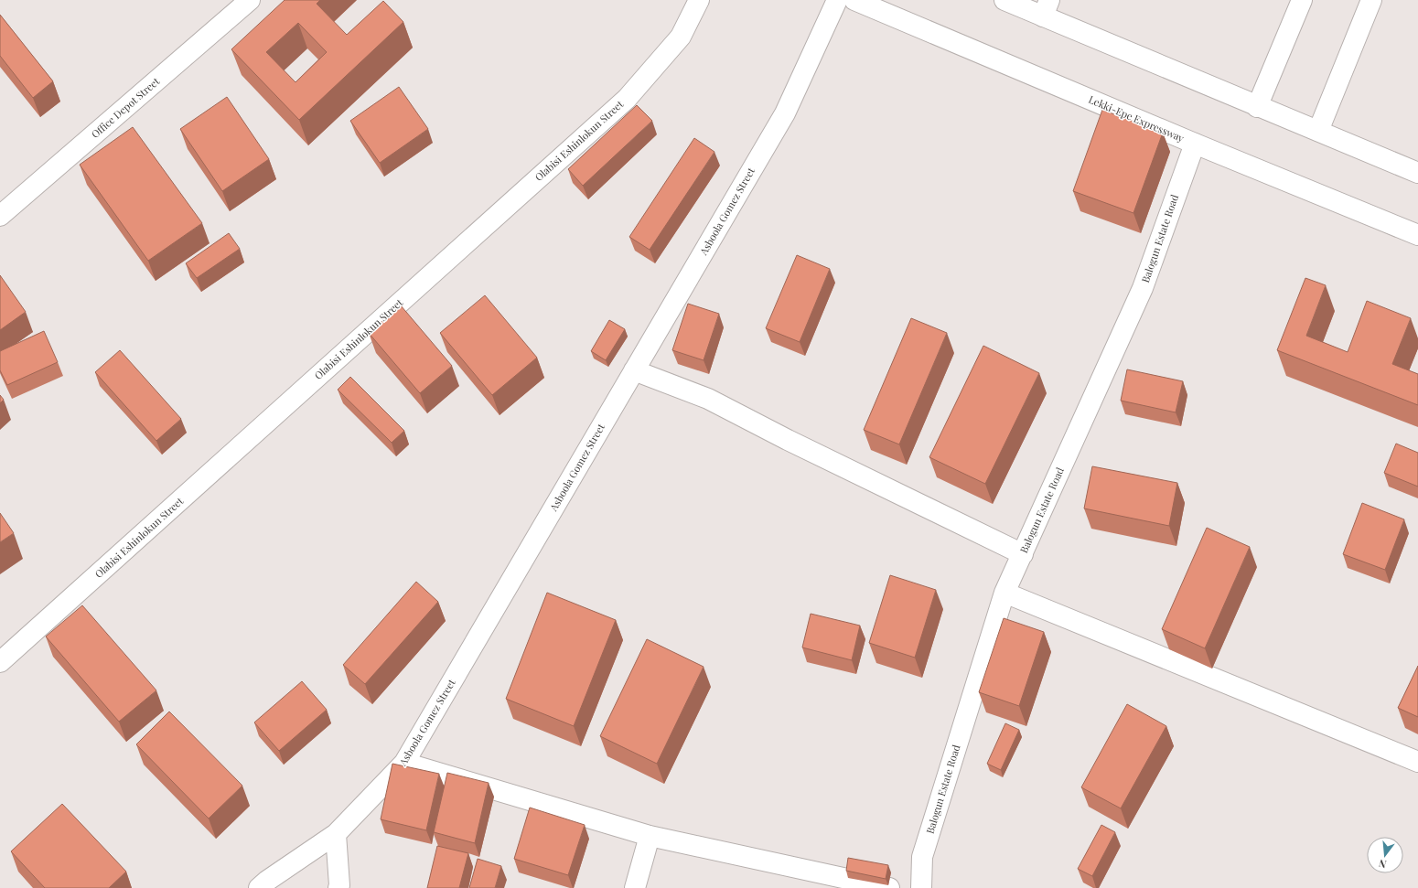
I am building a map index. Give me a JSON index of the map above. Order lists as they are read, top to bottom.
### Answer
{
  "streets": {
    "main road": [
      "Office Depot Street",
      "Lekki-Epe Expressway",
      "Olabisi Eshinlokun Street",
      "Asboola Gomez Street",
      "Balogun Estate Road"
    ]
  },
  "crossings": [
    ["Lekki-Epe Expressway", "Balogun Estate Road"]
  ],
  "north": "bottom"
}
